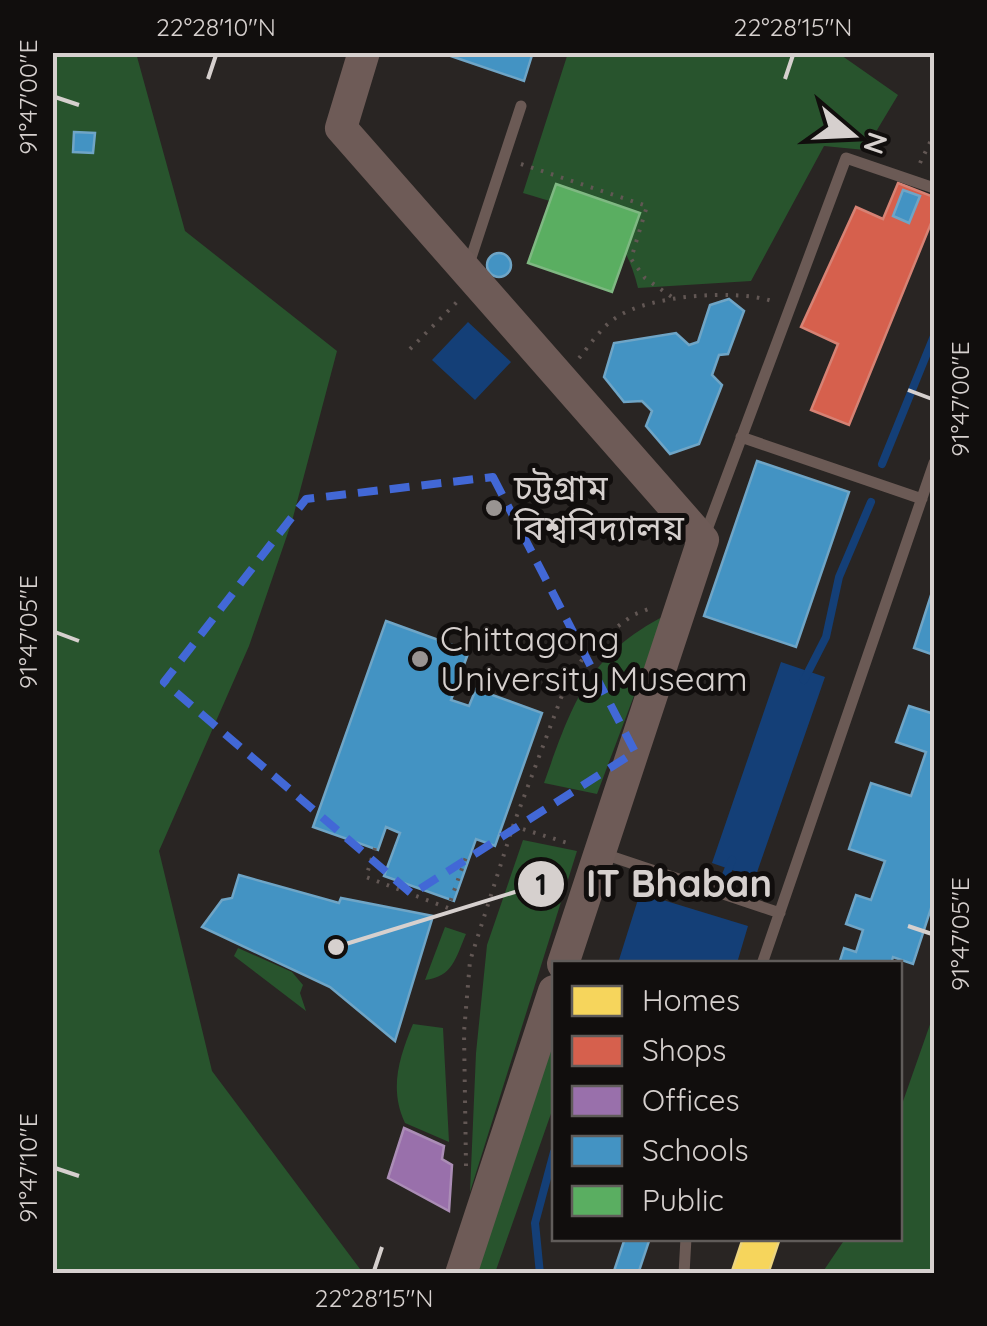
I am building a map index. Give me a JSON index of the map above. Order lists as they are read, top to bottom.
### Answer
{
  "places": ["চট্টগ্রাম বিশ্ববিদ্যালয়", "Chittagong University Museam", "IT Bhaban"],
  "legend": [
    "Homes",
    "Shops",
    "Offices",
    "Schools",
    "Public"
  ],
  "north": "right",
  "coordinates": [
    "22°28'10\"N",
    "22°28'15\"N",
    "91°47'00\"E",
    "91°47'05\"E",
    "91°47'10\"E"
  ]
}
